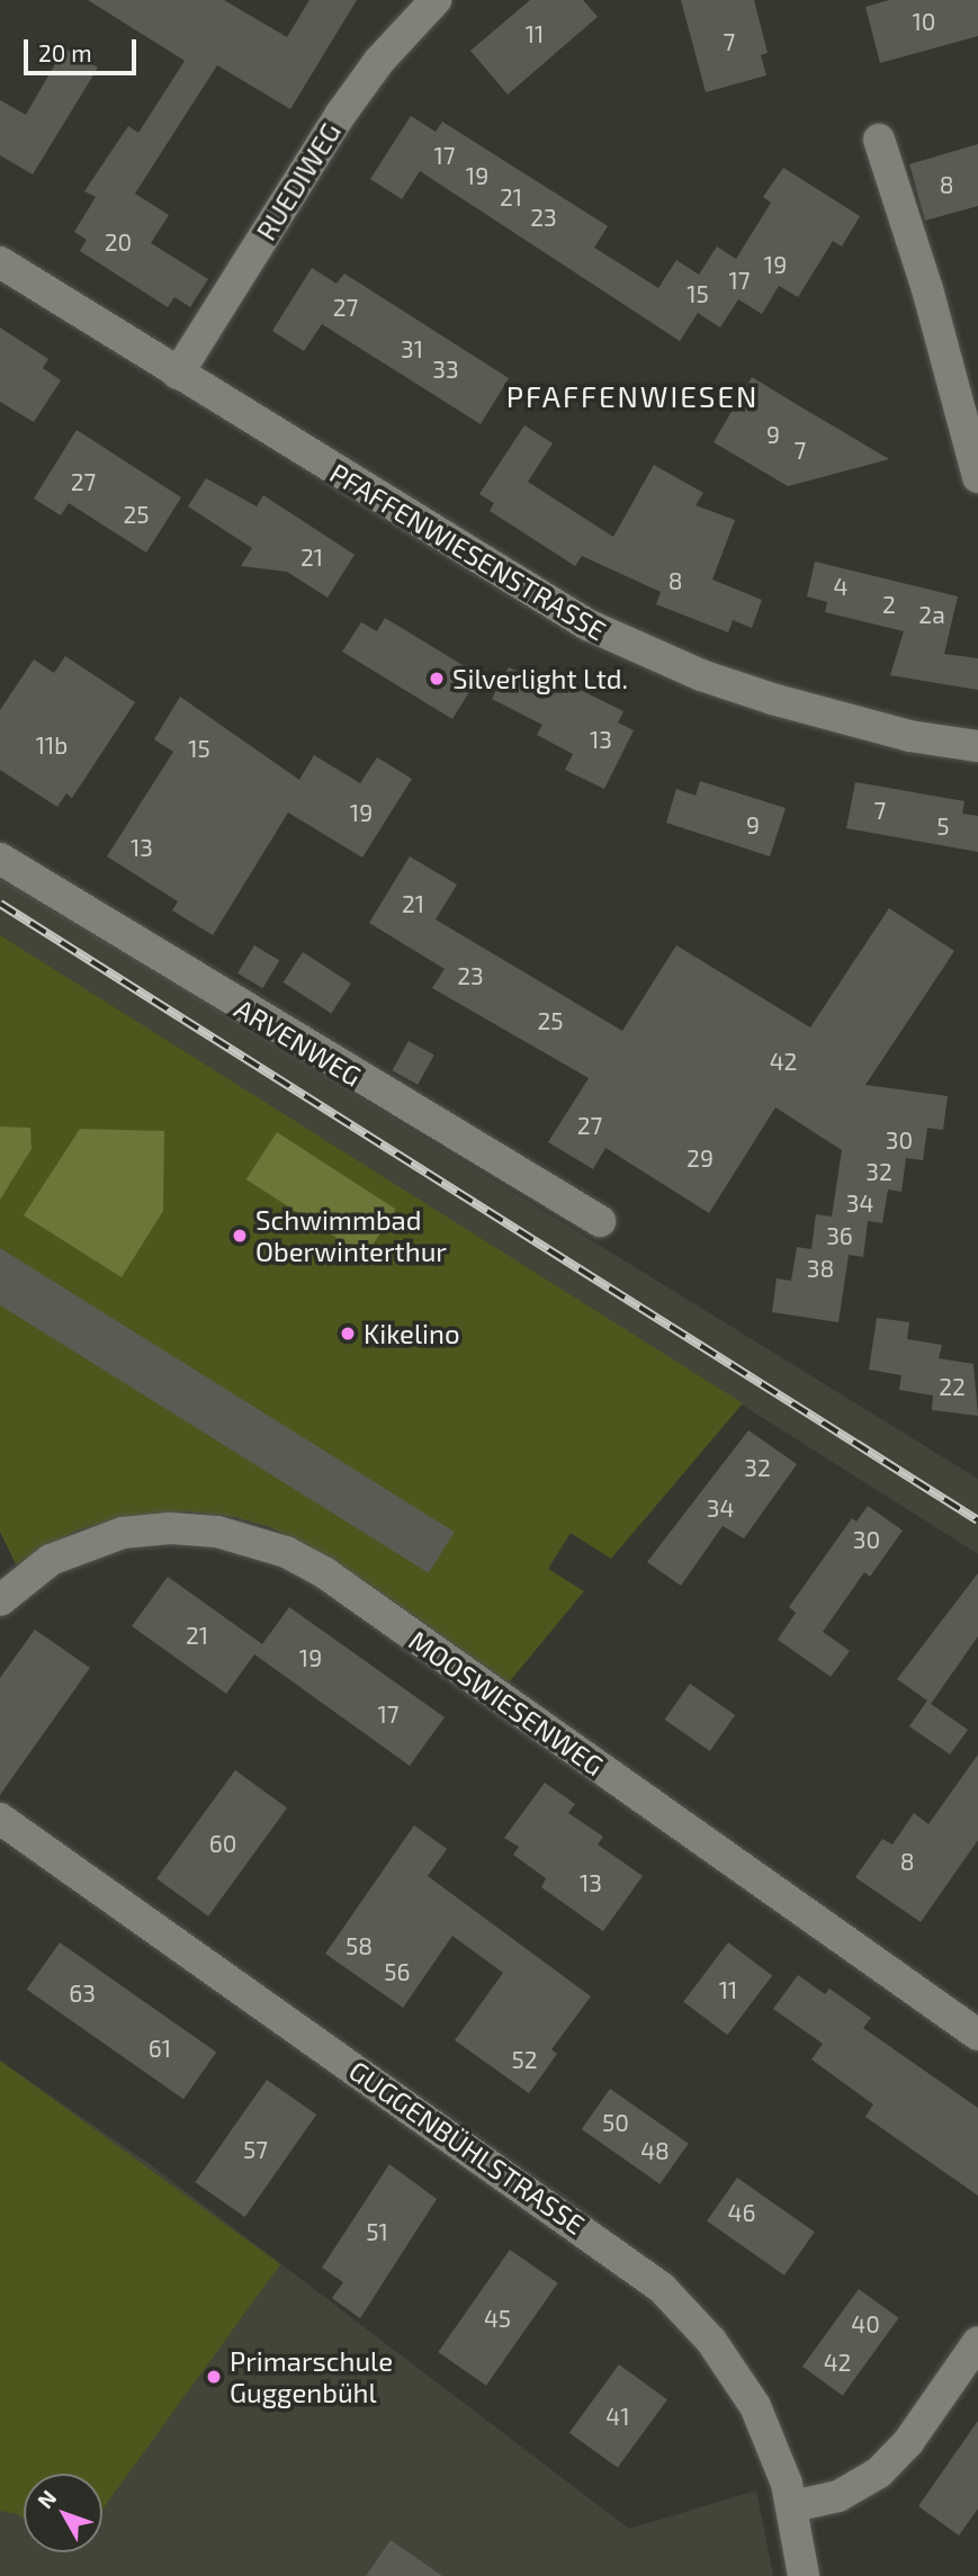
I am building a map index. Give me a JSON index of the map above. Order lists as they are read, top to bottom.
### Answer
{
  "streets": {
    "street": [
      "RUEDIWEG",
      "PFAFFENWIESENSTRASSE",
      "ARVENWEG",
      "MOOSWIESENWEG",
      "GUGGENBÜHLSTRASSE"
    ]
  },
  "crossings": [
    ["RUEDIWEG", "PFAFFENWIESENSTRASSE"]
  ],
  "districts": ["PFAFFENWIESEN"],
  "places": [
    "Silverlight Ltd.",
    "Schwimmbad Oberwinterthur",
    "Kikelino",
    "Primarschule Guggenbühl"
  ],
  "house_numbers": [
    "10",
    "11",
    "7",
    "17",
    "19",
    "8",
    "21",
    "23",
    "20",
    "19",
    "17",
    "15",
    "27",
    "31",
    "33",
    "9",
    "7",
    "27",
    "25",
    "21",
    "8",
    "4",
    "2",
    "2a",
    "13",
    "11b",
    "15",
    "7",
    "19",
    "9",
    "5",
    "13",
    "21",
    "23",
    "25",
    "42",
    "27",
    "30",
    "29",
    "32",
    "34",
    "36",
    "38",
    "22",
    "32",
    "34",
    "30",
    "21",
    "19",
    "17",
    "60",
    "8",
    "13",
    "58",
    "56",
    "11",
    "63",
    "61",
    "52",
    "50",
    "57",
    "48",
    "46",
    "51",
    "45",
    "40",
    "42",
    "41"
  ],
  "scale_bar": "20 m",
  "north": "top left"
}
